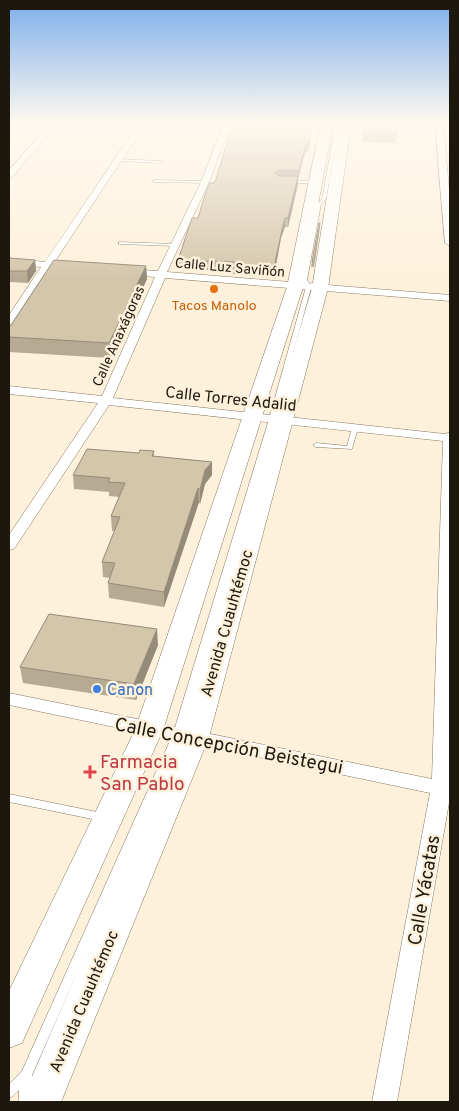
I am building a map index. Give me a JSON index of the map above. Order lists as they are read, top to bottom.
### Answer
{
  "streets": {
    "main road": ["Avenida Cuauhtémoc"],
    "street": [
      "Calle Luz Saviñón",
      "Calle Anaxágoras",
      "Calle Torres Adalid",
      "Calle Concepción Beistegui",
      "Calle Yácatas"
    ]
  },
  "crossings": [
    ["Calle Luz Saviñón", "Calle Anaxágoras"],
    ["Calle Luz Saviñón", "Avenida Cuauhtémoc"],
    ["Calle Anaxágoras", "Calle Torres Adalid"],
    ["Calle Torres Adalid", "Avenida Cuauhtémoc"],
    ["Calle Torres Adalid", "Calle Yácatas"],
    ["Avenida Cuauhtémoc", "Calle Concepción Beistegui"],
    ["Calle Concepción Beistegui", "Calle Yácatas"]
  ],
  "places": {
    "other": ["Tacos Manolo", "Canon"],
    "health": ["Farmacia San Pablo"]
  }
}
